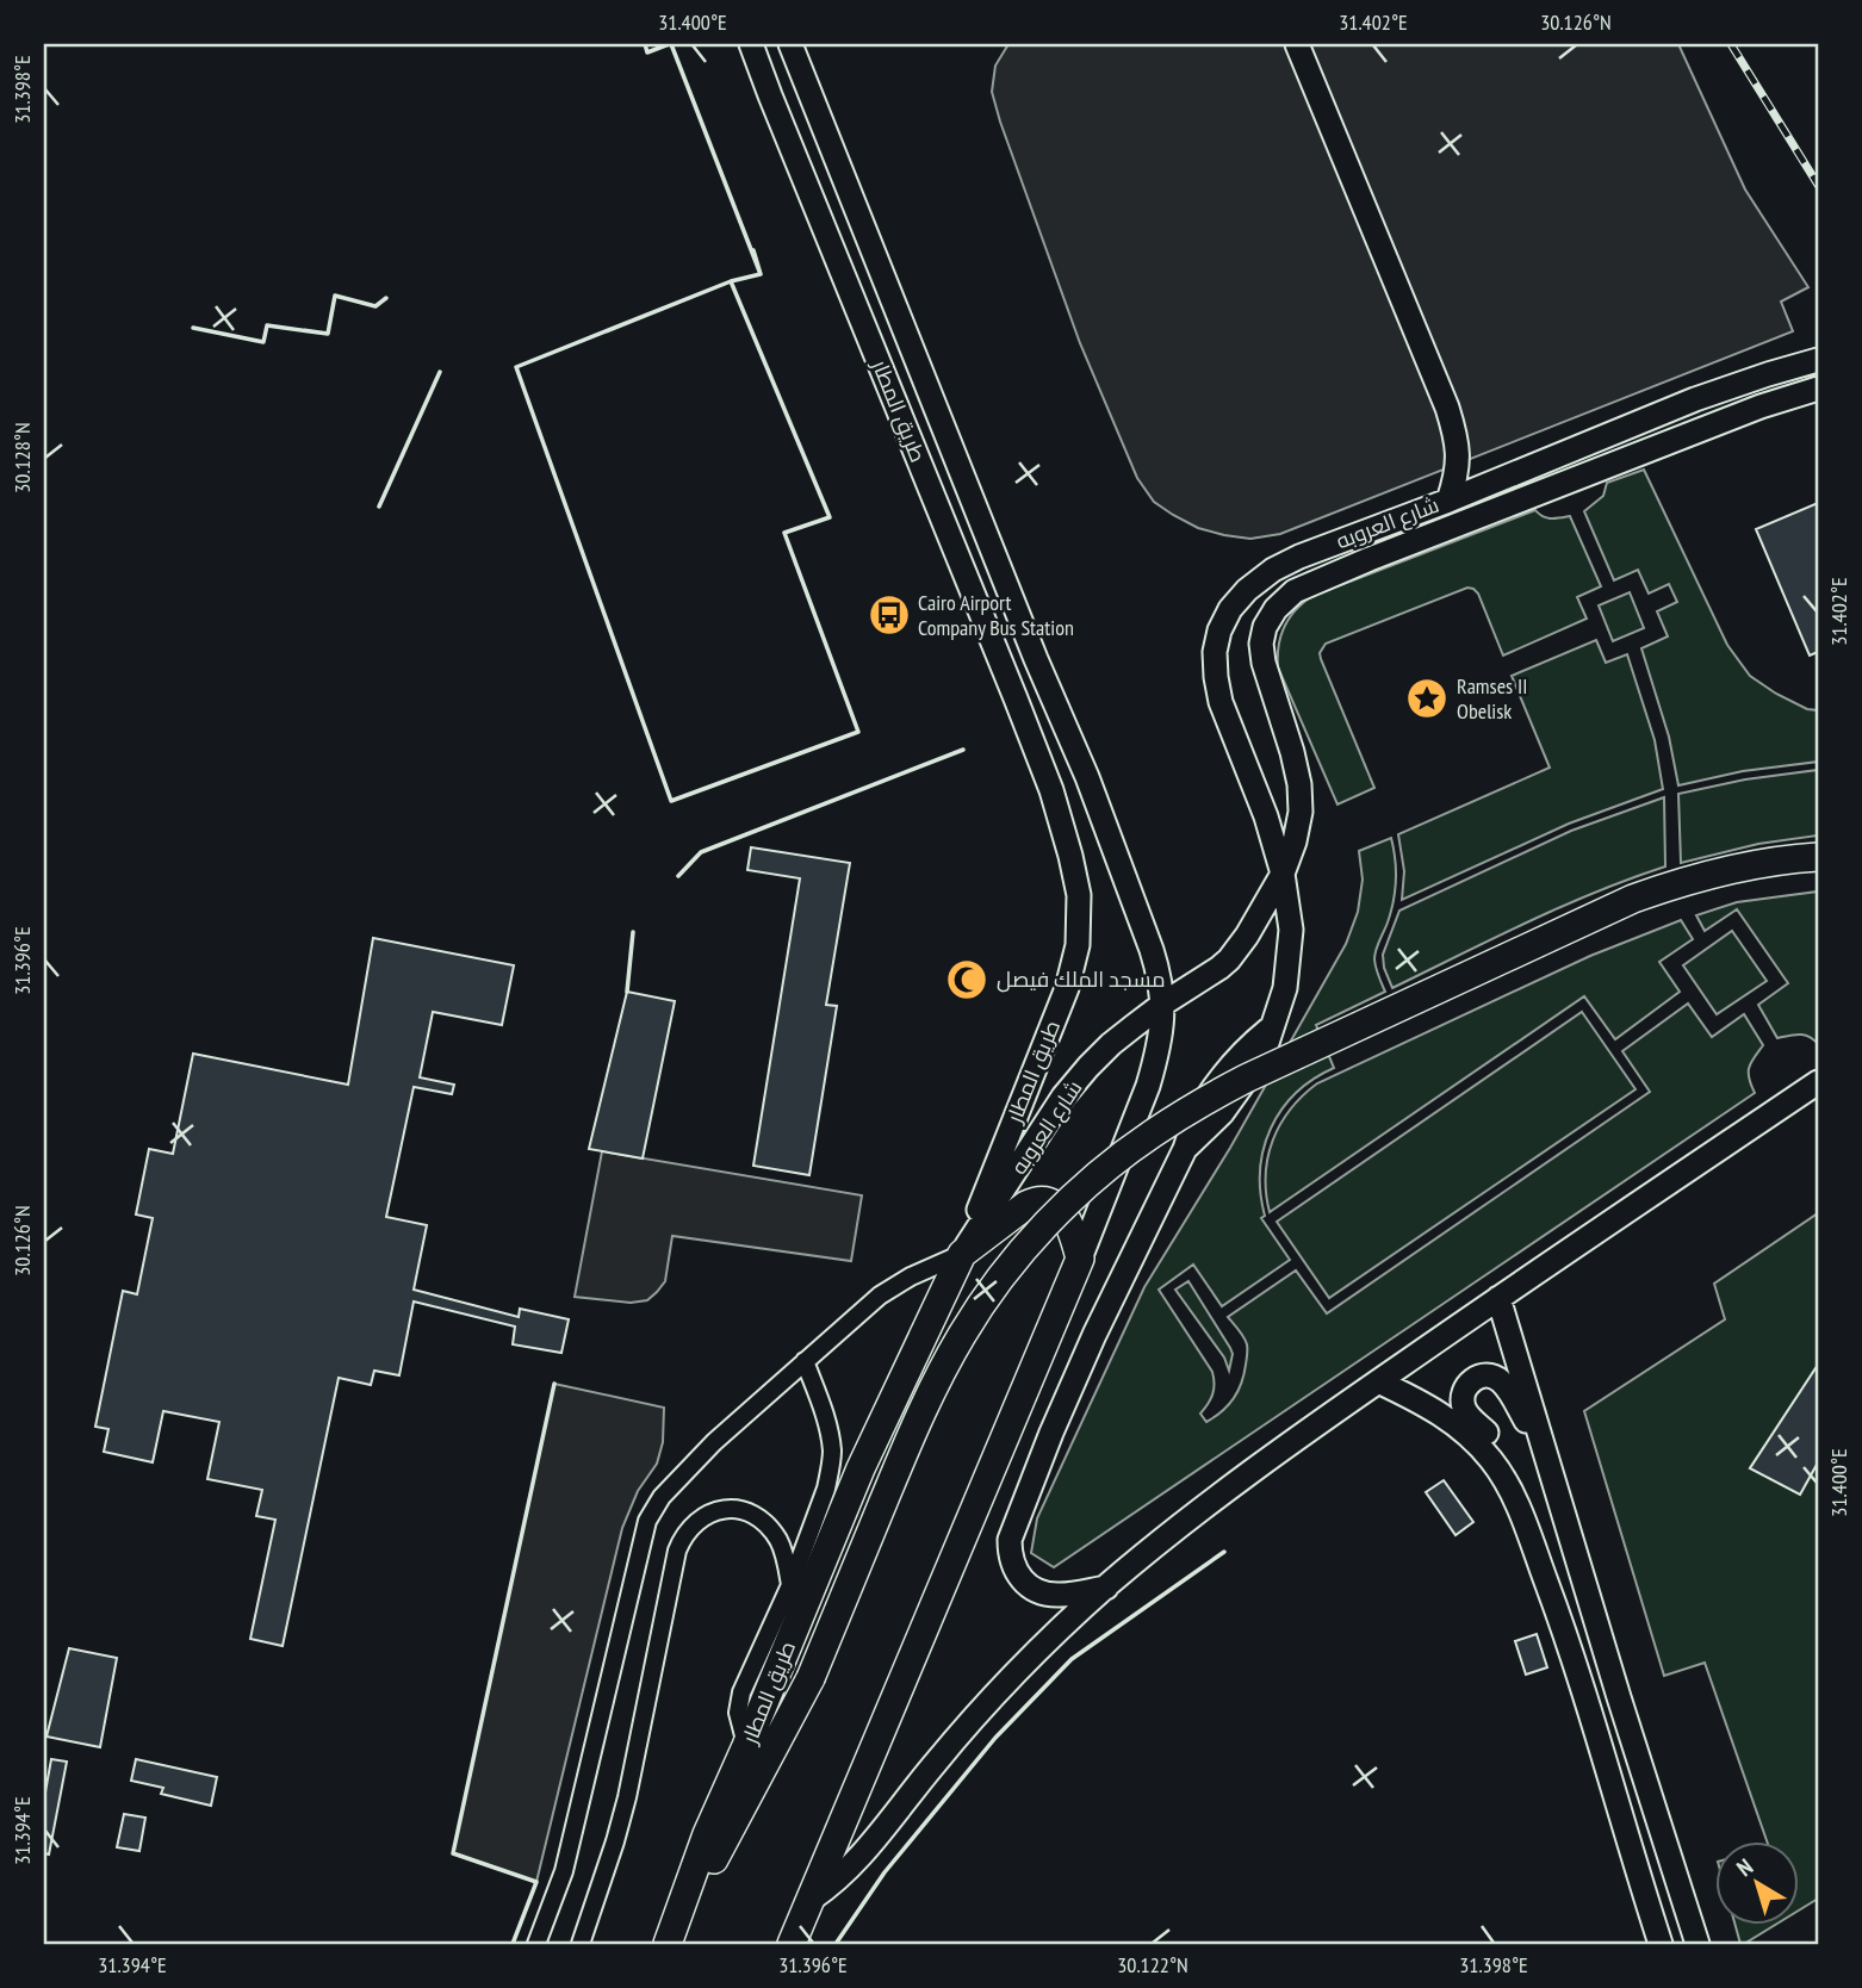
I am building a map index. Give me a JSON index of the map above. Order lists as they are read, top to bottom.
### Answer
{
  "streets": {
    "main road": ["طريق المطار", "شارع العروبه"]
  },
  "crossings": [
    ["طريق المطار", "شارع العروبه"]
  ],
  "places": {
    "bus stop": ["Cairo Airport Company Bus Station"],
    "place": ["Ramses II Obelisk"],
    "mosque": ["مسجد الملك فيصل"]
  },
  "north": "top left",
  "coordinates": [
    "31.400°E",
    "31.402°E",
    "30.126°N",
    "31.398°E",
    "30.128°N",
    "31.396°E",
    "31.394°E",
    "30.122°N"
  ]
}
